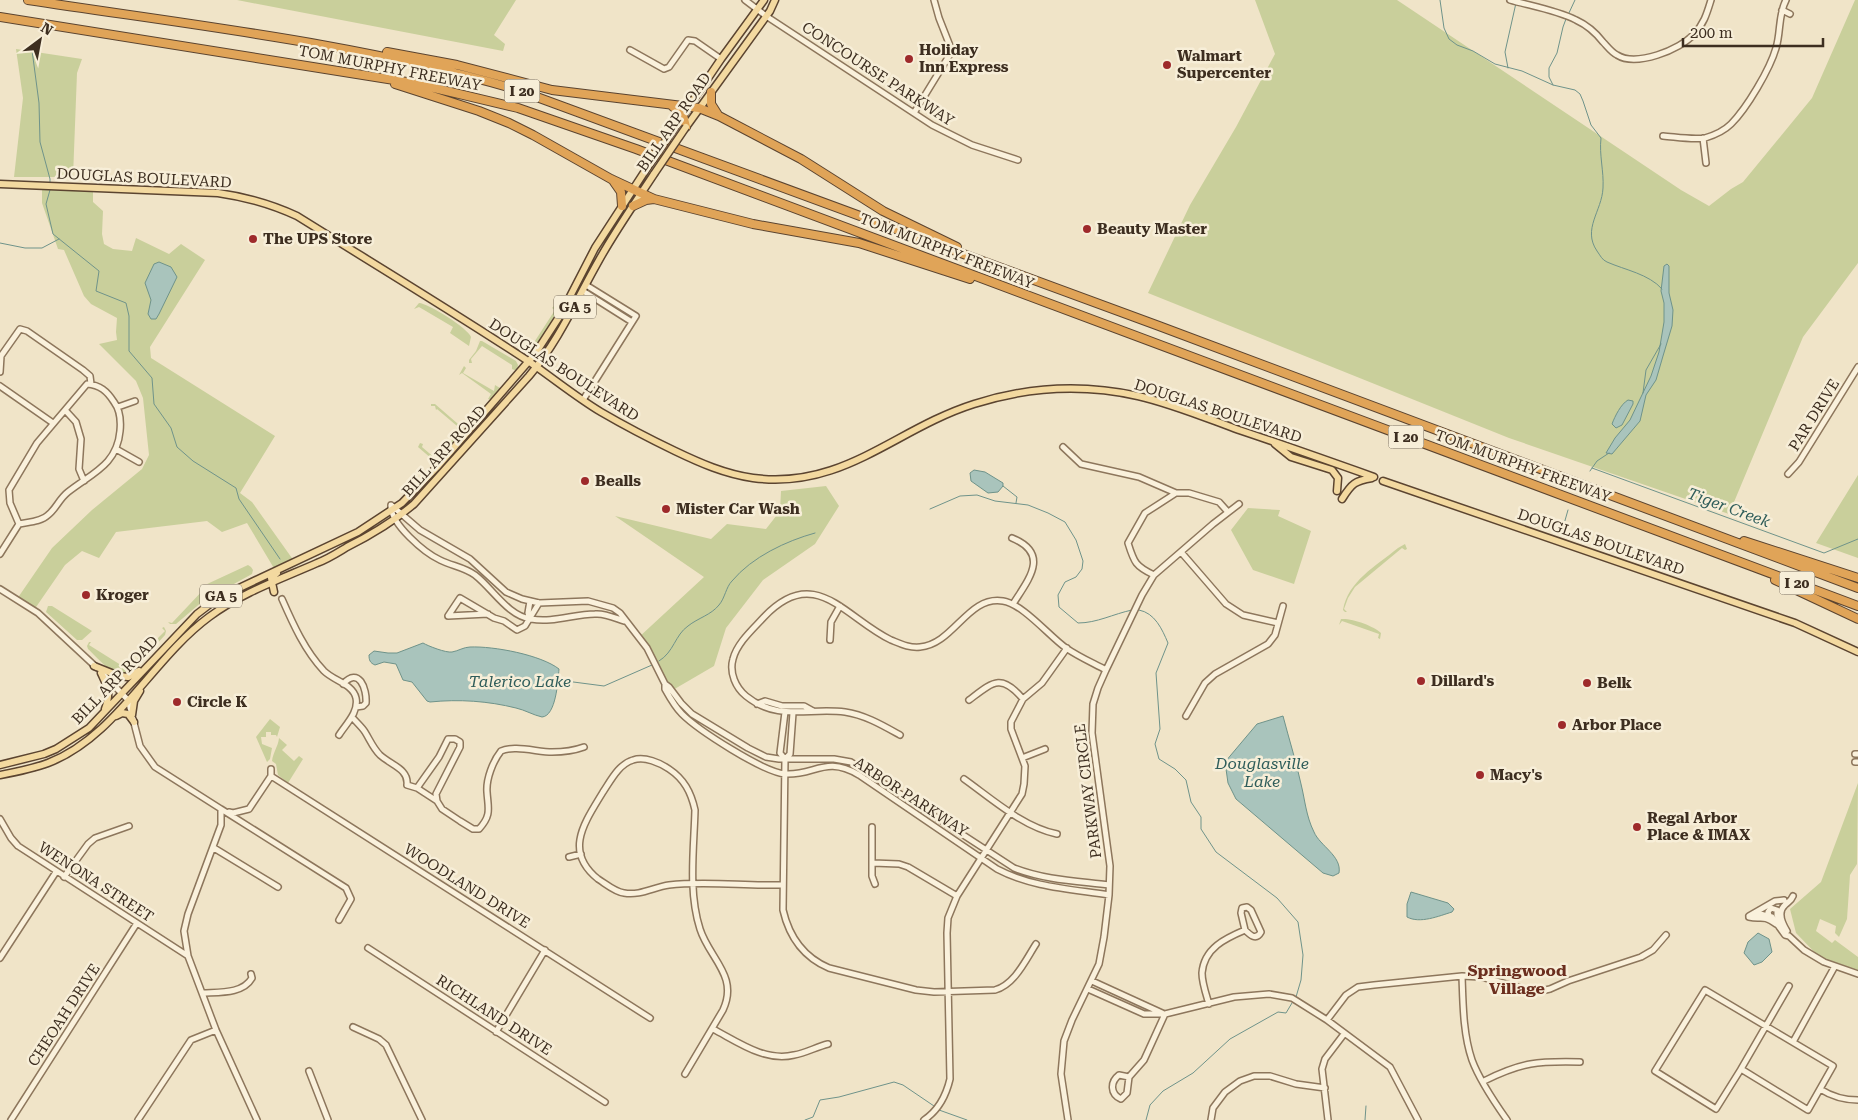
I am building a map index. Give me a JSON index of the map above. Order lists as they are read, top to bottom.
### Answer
{
  "streets": {
    "highway": ["TOM MURPHY FREEWAY", "I 20"],
    "main road": ["BILL ARP ROAD", "DOUGLAS BOULEVARD", "GA 5"],
    "street": [
      "CONCOURSE PARKWAY",
      "PAR DRIVE",
      "PARKWAY CIRCLE",
      "ARBOR PARKWAY",
      "WENONA STREET",
      "WOODLAND DRIVE",
      "CHEOAH DRIVE",
      "RICHLAND DRIVE"
    ]
  },
  "crossings": [
    ["CONCOURSE PARKWAY", "BILL ARP ROAD"],
    ["BILL ARP ROAD", "DOUGLAS BOULEVARD"],
    ["BILL ARP ROAD", "ARBOR PARKWAY"],
    ["PARKWAY CIRCLE", "ARBOR PARKWAY"],
    ["WENONA STREET", "CHEOAH DRIVE"]
  ],
  "districts": ["Springwood Village"],
  "water": ["Tiger Creek", "Talerico Lake", "Douglasville Lake"],
  "places": [
    "Holiday Inn Express",
    "Walmart Supercenter",
    "Beauty Master",
    "The UPS Store",
    "Bealls",
    "Mister Car Wash",
    "Kroger",
    "Dillard's",
    "Belk",
    "Circle K",
    "Arbor Place",
    "Macy's",
    "Regal Arbor Place & IMAX"
  ],
  "scale_bar": "200 m",
  "north": "top right"
}
